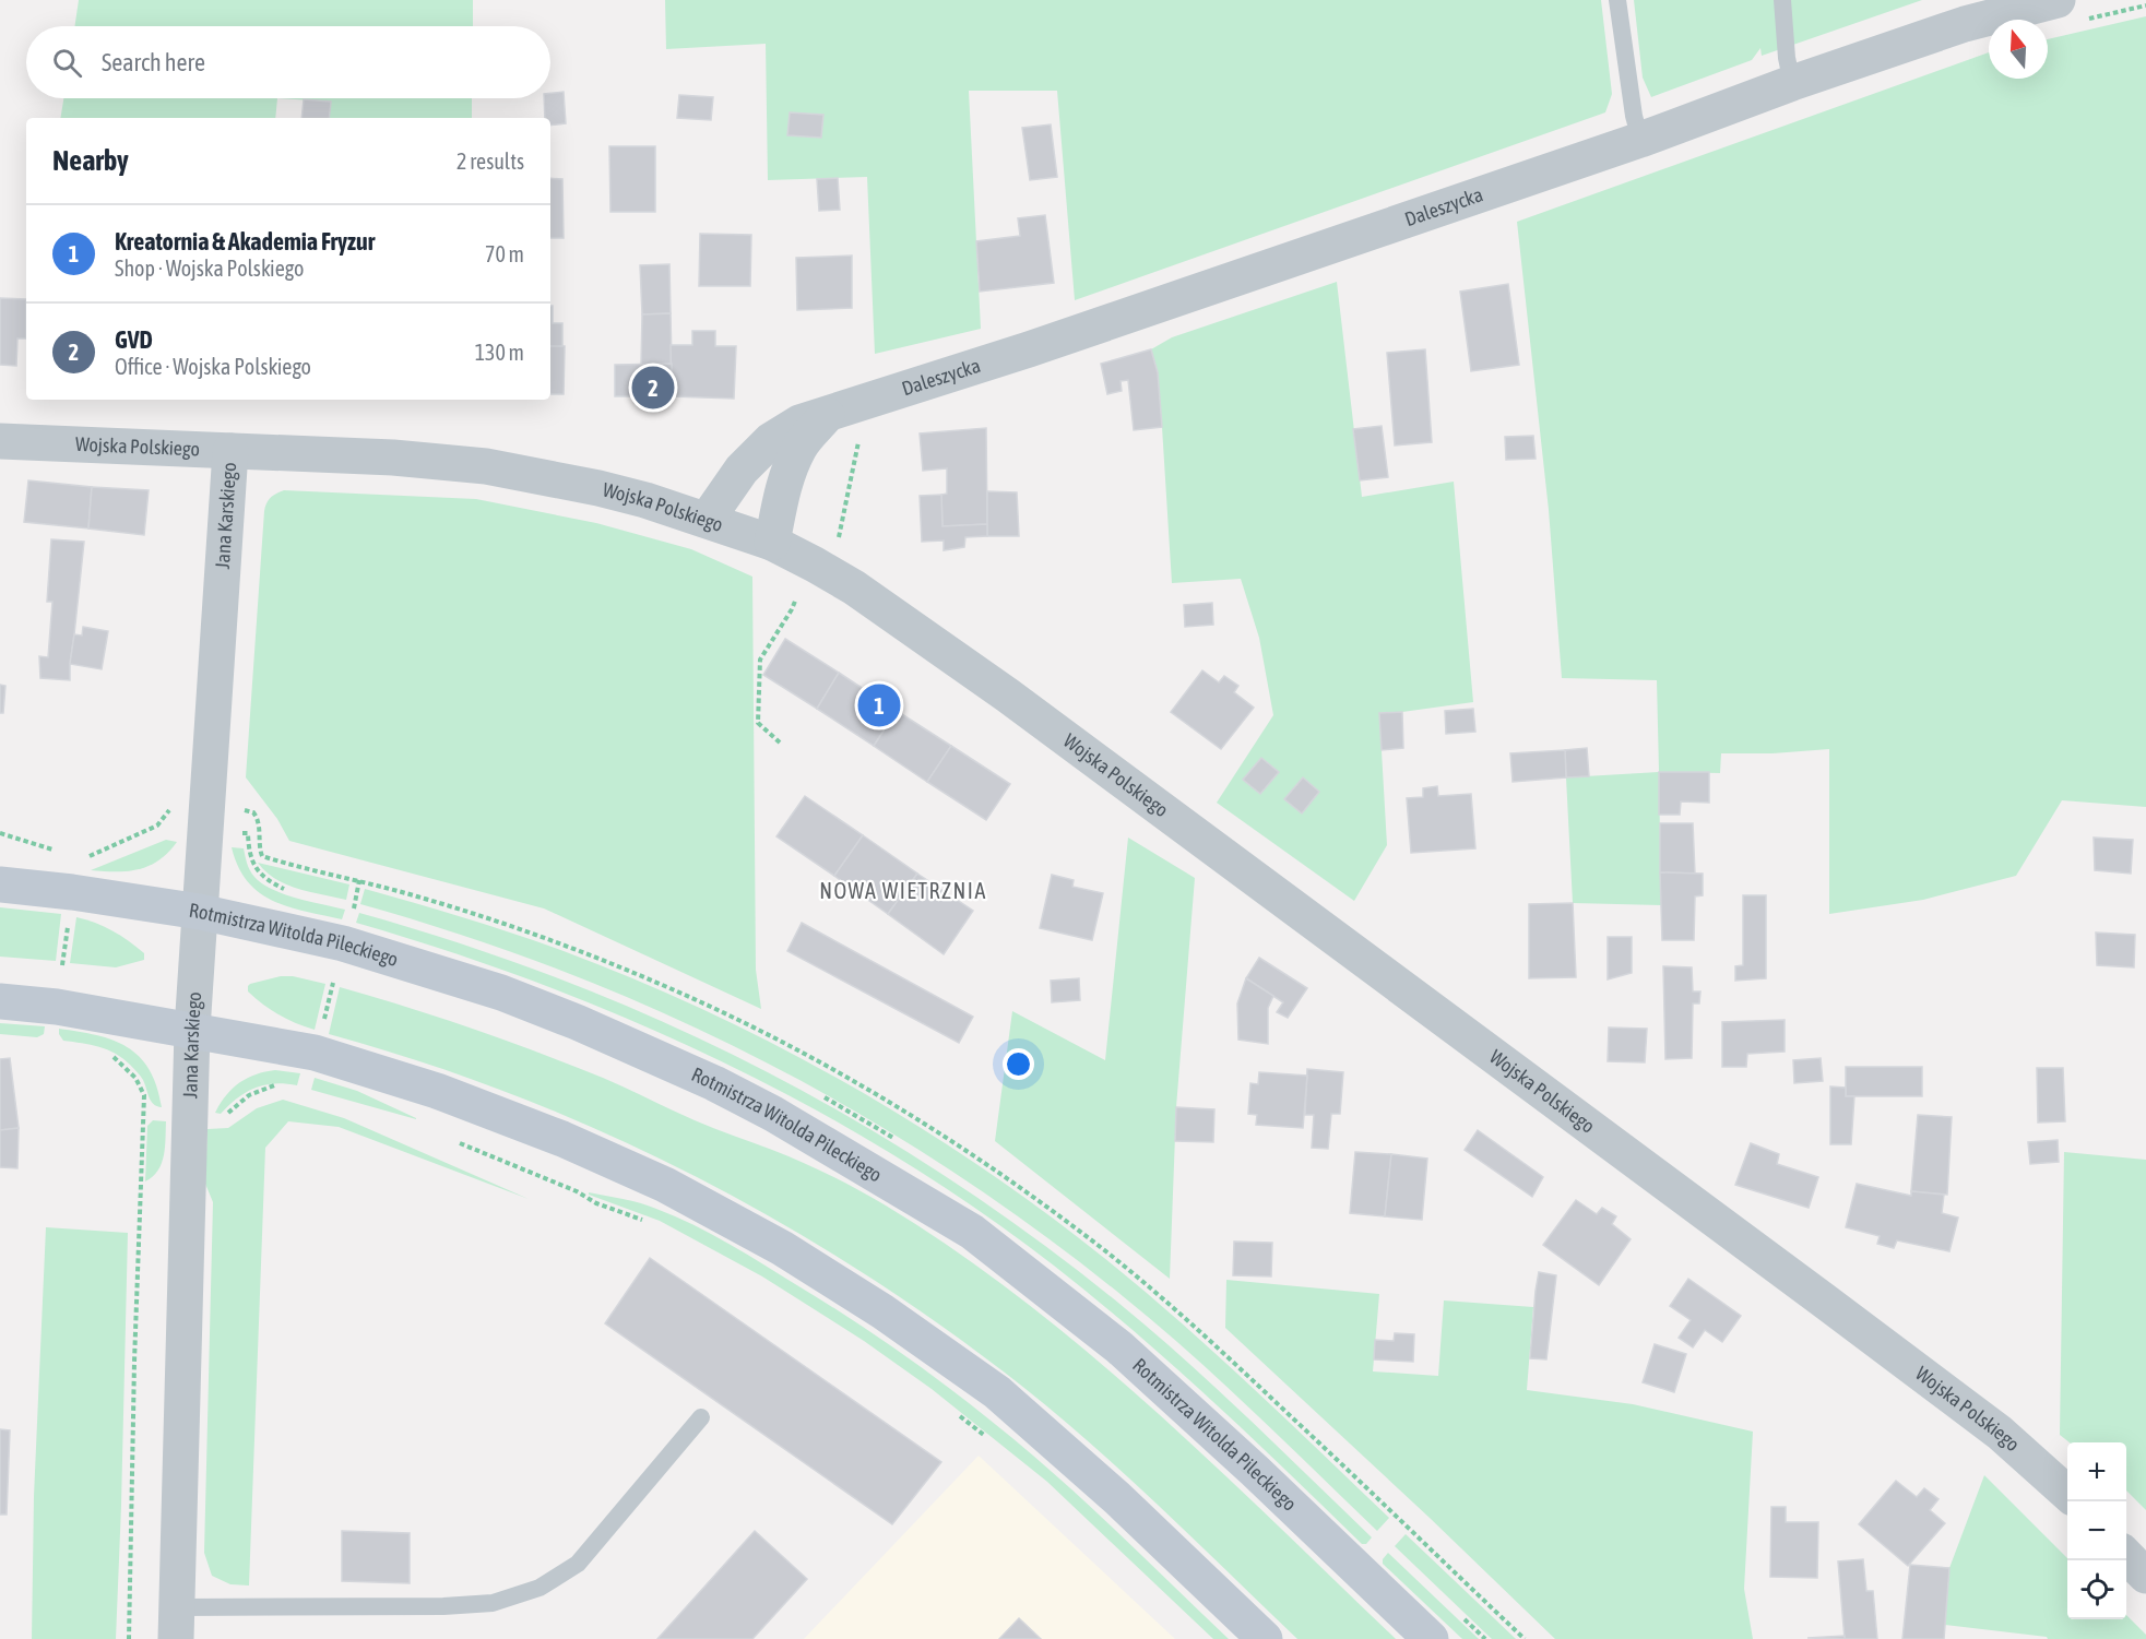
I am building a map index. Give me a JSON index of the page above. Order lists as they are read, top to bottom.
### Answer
{
  "streets": {
    "main road": ["Rotmistrza Witolda Pileckiego"],
    "street": ["Daleszycka", "Wojska Polskiego", "Jana Karskiego"]
  },
  "crossings": [
    ["Daleszycka", "Wojska Polskiego"],
    ["Wojska Polskiego", "Jana Karskiego"],
    ["Jana Karskiego", "Rotmistrza Witolda Pileckiego"]
  ],
  "districts": ["NOWA WIETRZNIA"],
  "north": "top",
  "page": {
    "search": "Search here",
    "heading": ["Nearby", "2 results"],
    "list": [
      {
        "mark": "1",
        "name": "Kreatornia & Akademia Fryzur",
        "note": "Shop · Wojska Polskiego",
        "value": "70 m"
      },
      {
        "mark": "2",
        "name": "GVD",
        "note": "Office · Wojska Polskiego",
        "value": "130 m"
      }
    ],
    "pins": ["2", "1"],
    "map_buttons": ["+", "−"]
  }
}
